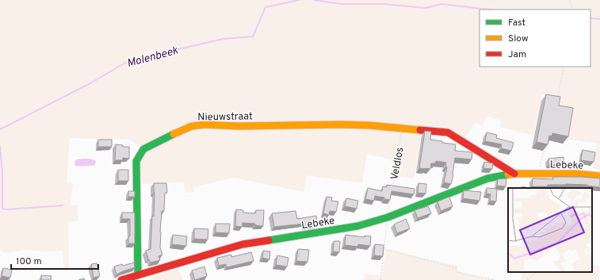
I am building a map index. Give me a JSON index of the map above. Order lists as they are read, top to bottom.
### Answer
{
  "streets": {
    "street": ["Nieuwstraat", "Lebeke"],
    "path": ["Veldlos"]
  },
  "crossings": [
    ["Nieuwstraat", "Veldlos"],
    ["Nieuwstraat", "Lebeke"],
    ["Veldlos", "Lebeke"]
  ],
  "water": ["Molenbeek"],
  "legend": ["Fast", "Slow", "Jam"],
  "scale_bar": "100 m"
}
